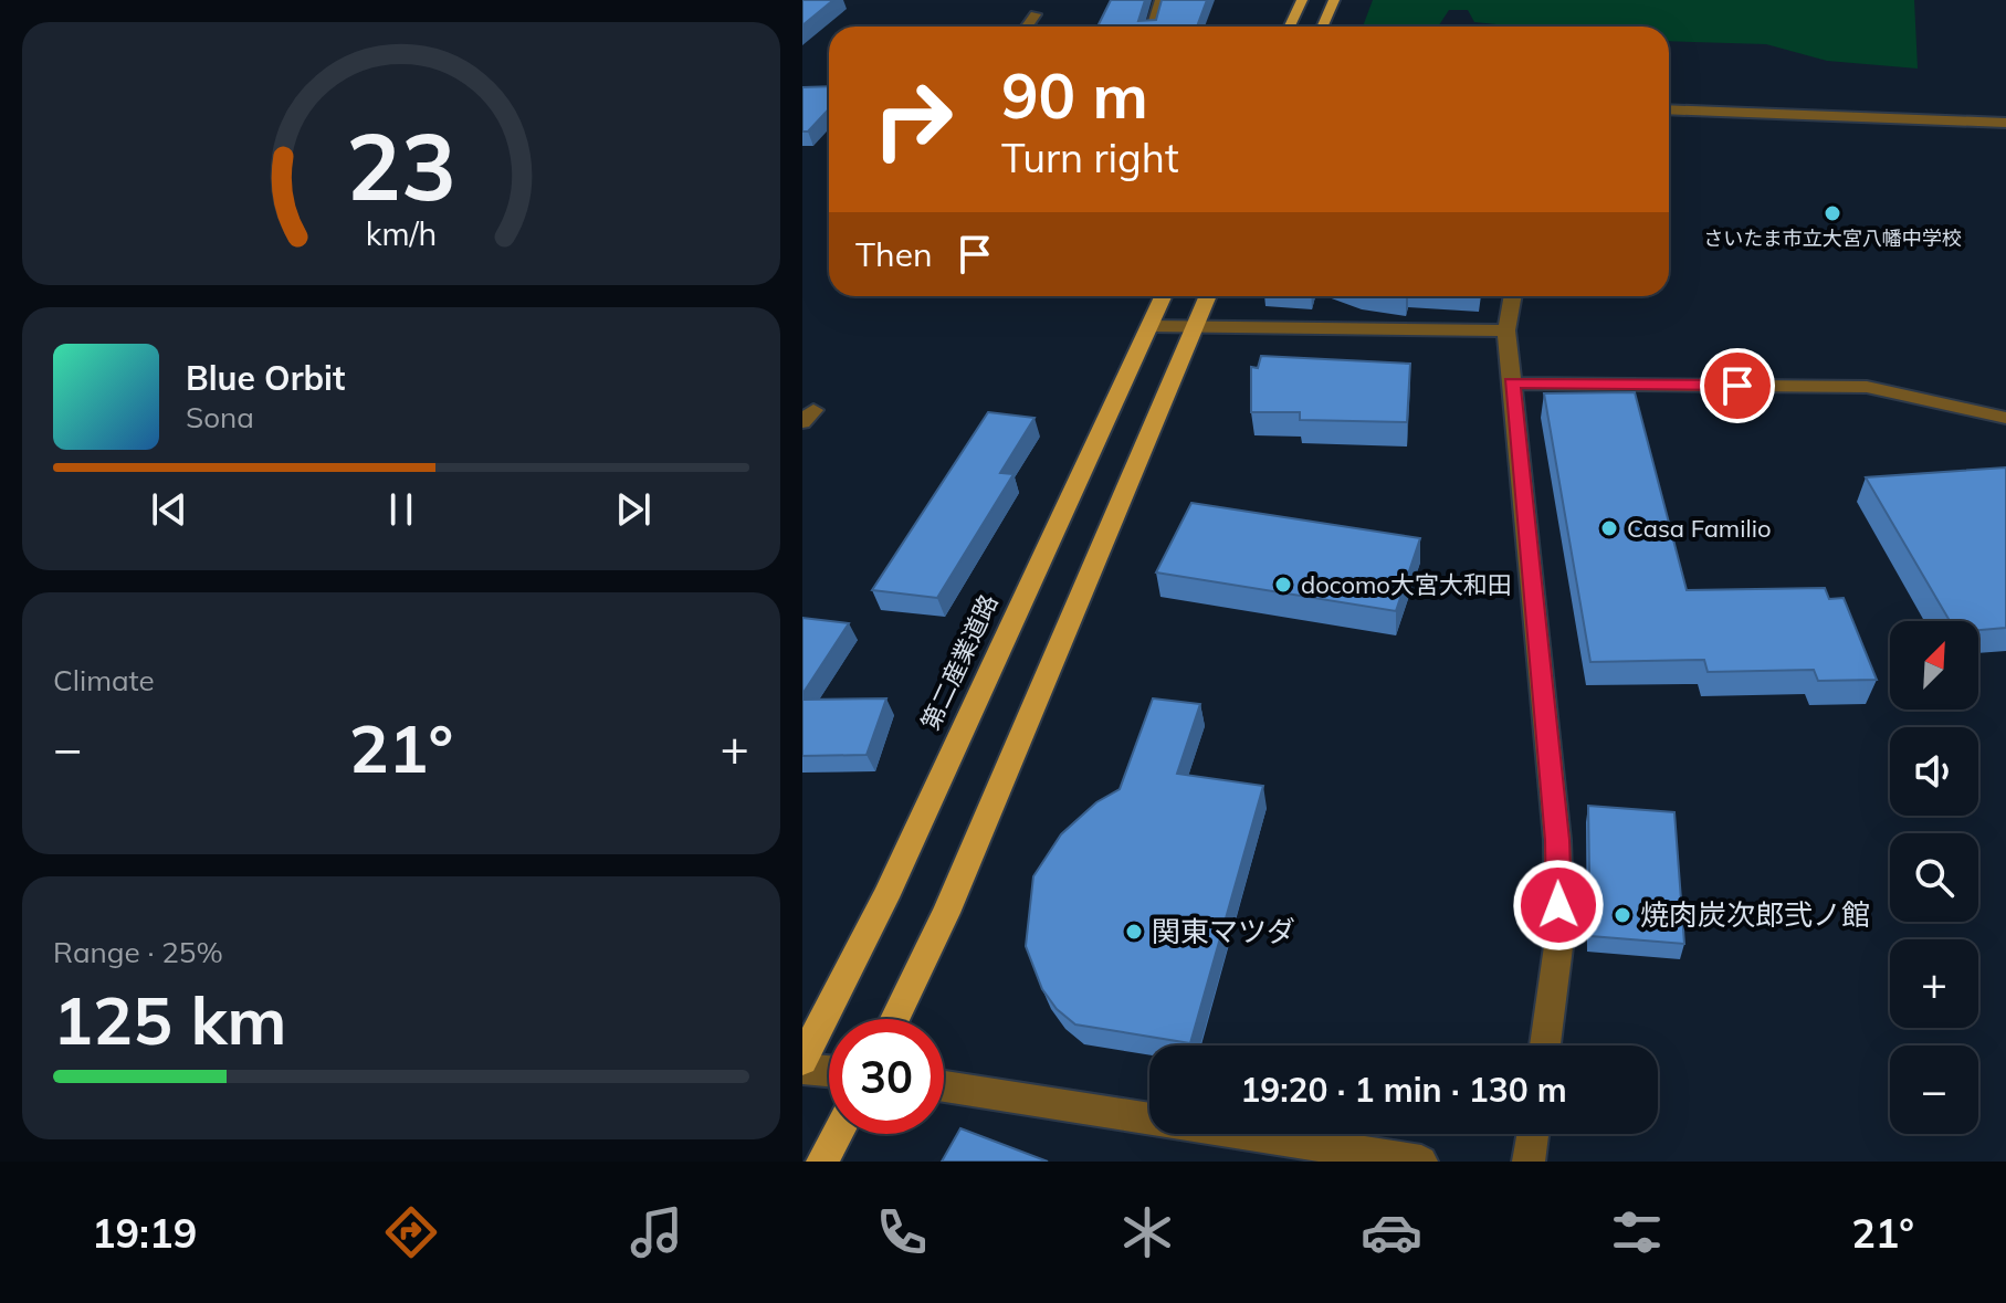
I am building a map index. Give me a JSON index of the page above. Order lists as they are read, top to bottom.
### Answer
{
  "streets": {
    "main road": ["第二産業道路"]
  },
  "places": [
    "さいたま市立大宮八幡中学校",
    "Casa Familio",
    "docomo大宮大和田",
    "焼肉炭次郎弐ノ館",
    "関東マツダ"
  ],
  "north": "top right",
  "page": {
    "turn": ["90 m", "Turn right"],
    "then": "Then",
    "song": ["Blue Orbit", "Sona"],
    "tile": [
      "Climate",
      ["Range · 25%", "125 km"]
    ],
    "map_buttons": ["+", "−"],
    "heat": ["−", "21°", "+"],
    "limit": "30",
    "trip": "19:20 · 1 min · 130 m",
    "tabs": ["19:19", "21°"],
    "gauge": ["23", "km/h"]
  }
}
